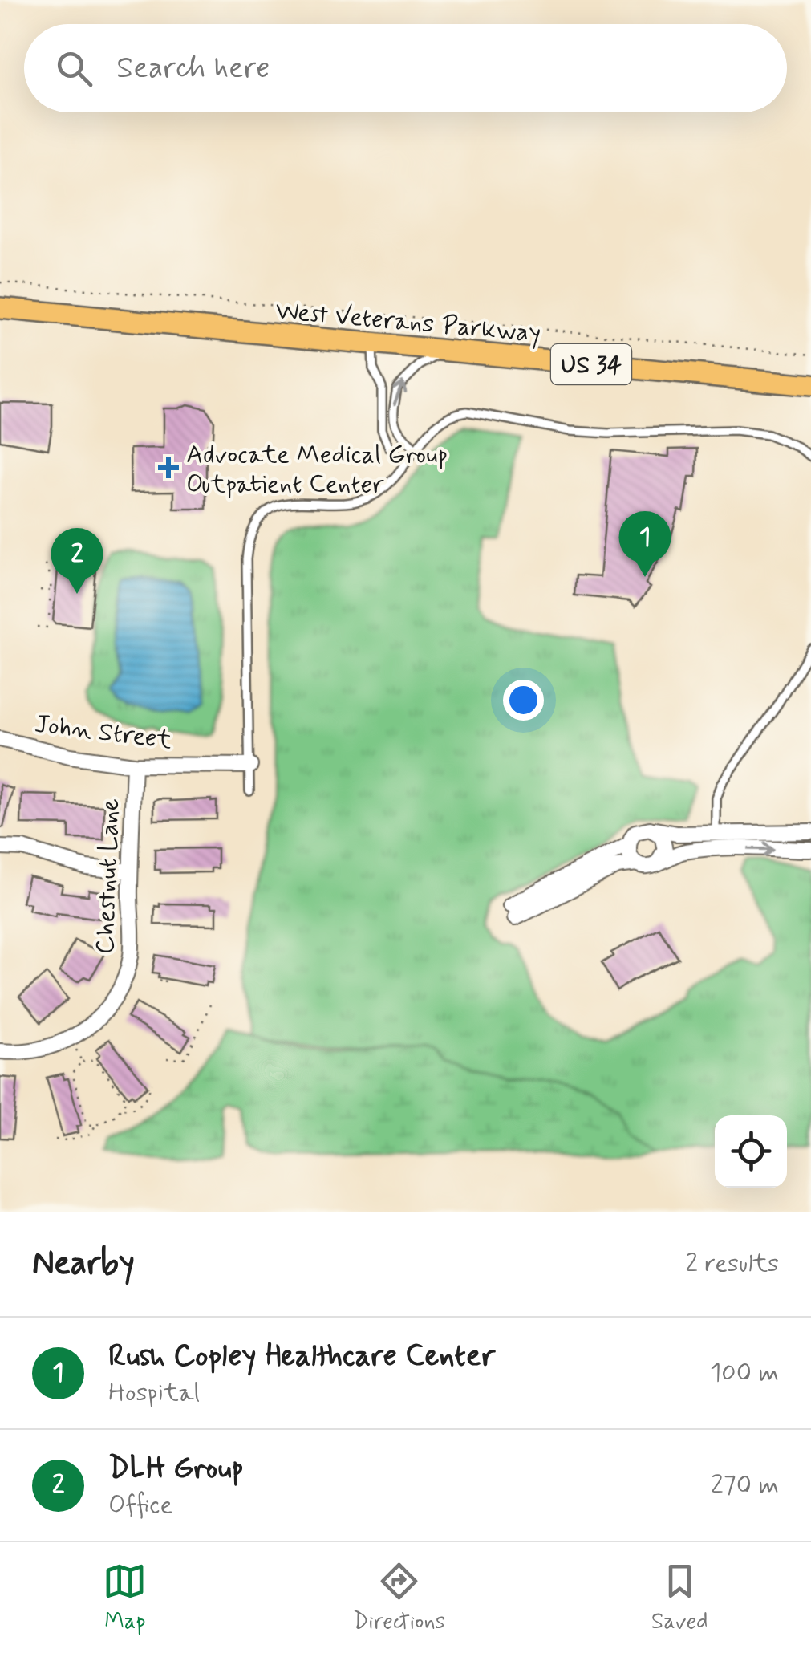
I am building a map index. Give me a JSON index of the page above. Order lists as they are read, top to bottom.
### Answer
{
  "streets": {
    "main road": ["West Veterans Parkway", "US 34"],
    "street": ["John Street", "Chestnut Lane"]
  },
  "crossings": [
    ["John Street", "Chestnut Lane"]
  ],
  "places": {
    "health": ["Advocate Medical Group Outpatient Center"]
  },
  "page": {
    "search": "Search here",
    "pins": ["1", "2"],
    "heading": ["Nearby", "2 results"],
    "list": [
      {
        "mark": "1",
        "name": "Rush Copley Healthcare Center",
        "note": "Hospital",
        "value": "100 m"
      },
      {
        "mark": "2",
        "name": "DLH Group",
        "note": "Office",
        "value": "270 m"
      }
    ],
    "nav": ["Map", "Directions", "Saved"]
  }
}
